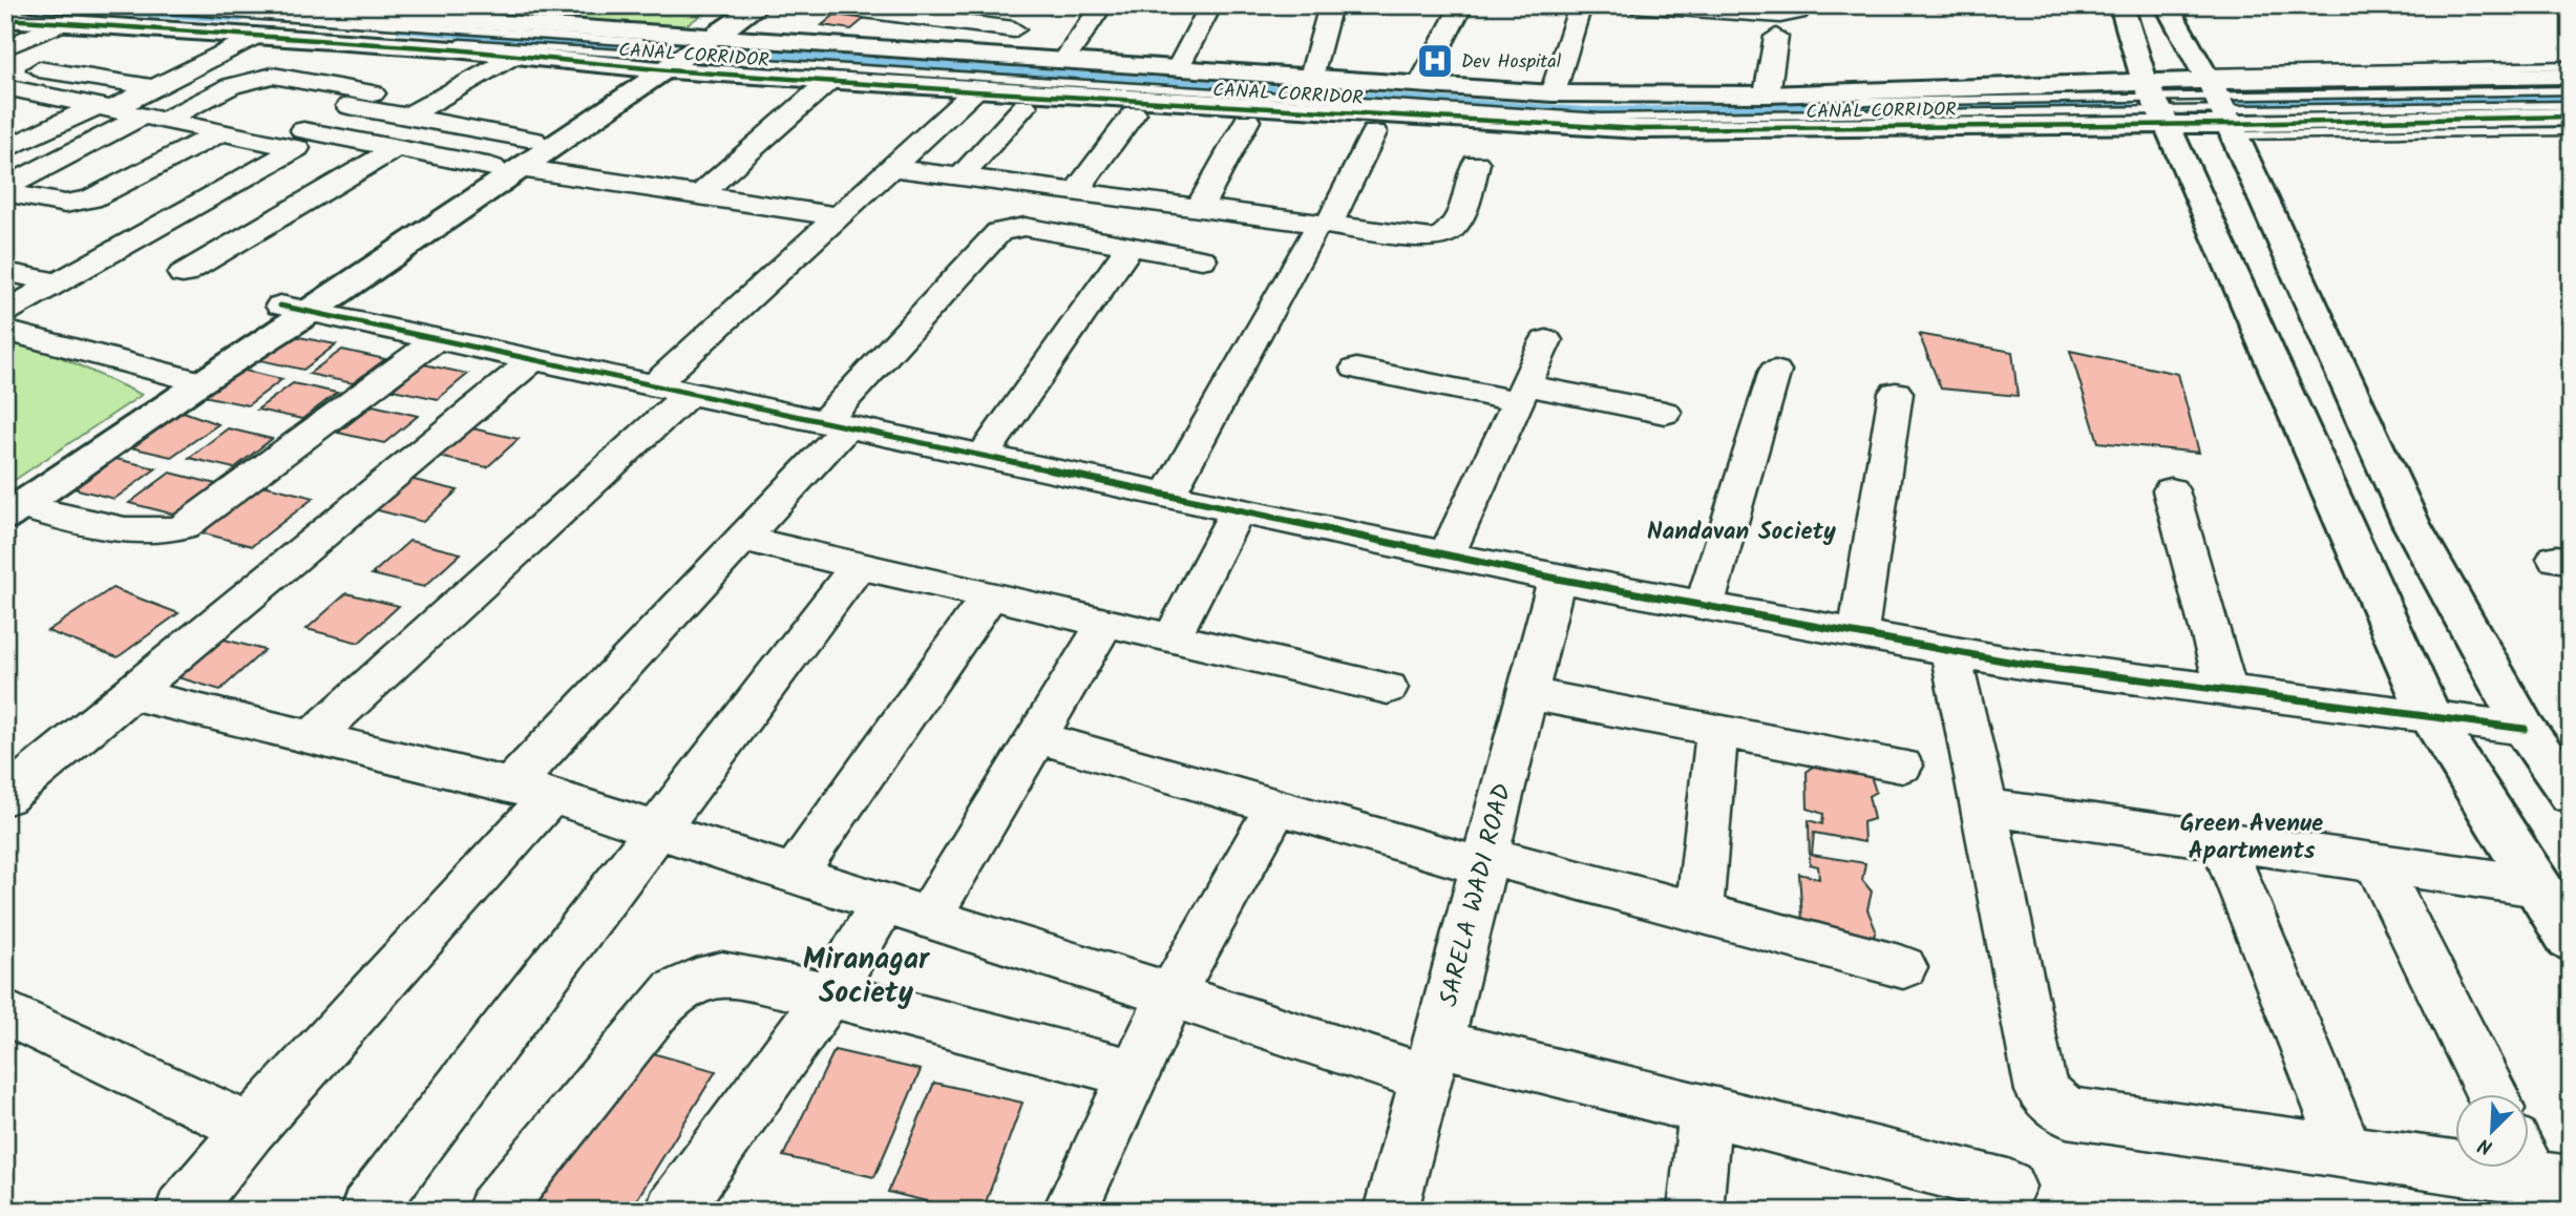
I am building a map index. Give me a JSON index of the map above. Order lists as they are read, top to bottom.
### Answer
{
  "streets": {
    "street": ["CANAL CORRIDOR", "SARELA WADI ROAD"]
  },
  "districts": ["Nandavan Society", "Green Avenue Apartments", "Miranagar Society"],
  "places": {
    "hospital": ["Dev Hospital"]
  },
  "north": "bottom left"
}
